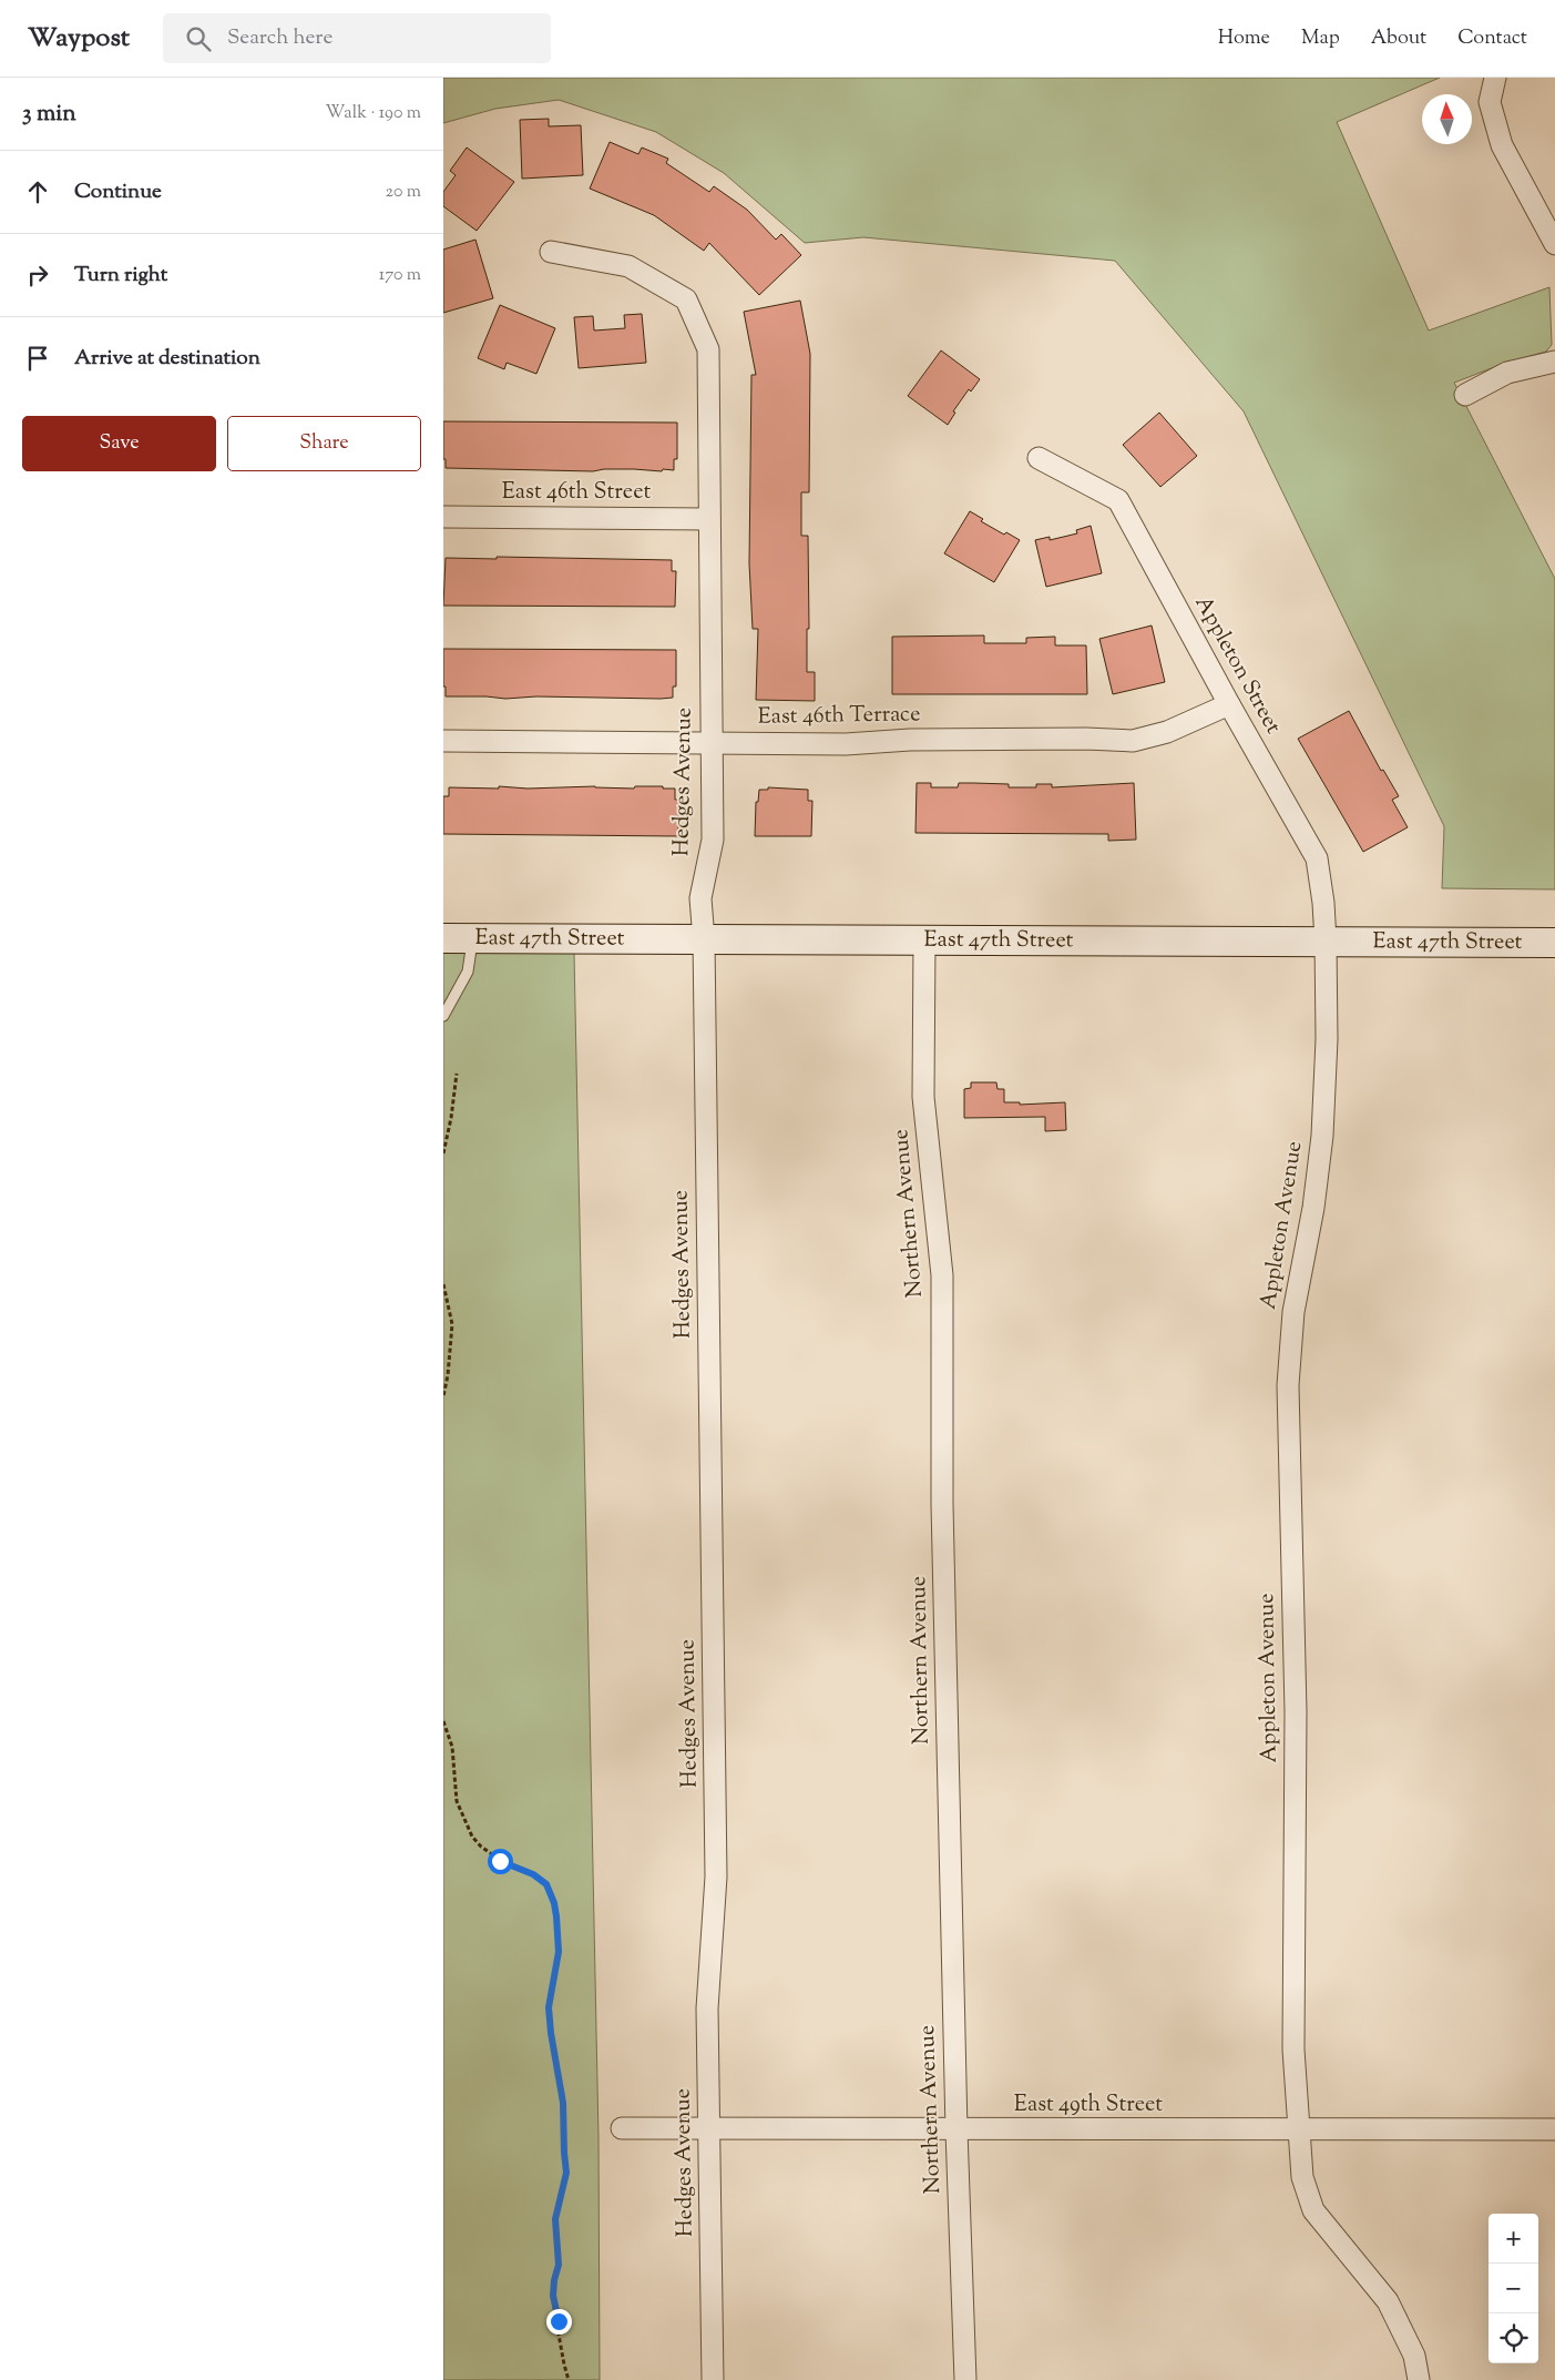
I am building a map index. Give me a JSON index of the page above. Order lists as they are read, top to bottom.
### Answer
{
  "streets": {
    "main road": ["East 47th Street"],
    "street": [
      "East 46th Street",
      "Appleton Street",
      "East 46th Terrace",
      "Hedges Avenue",
      "Northern Avenue",
      "Appleton Avenue",
      "East 49th Street"
    ]
  },
  "crossings": [
    ["East 46th Street", "Hedges Avenue"],
    ["Appleton Street", "East 46th Terrace"],
    ["Appleton Street", "East 47th Street"],
    ["Appleton Street", "Appleton Avenue"],
    ["East 46th Terrace", "Hedges Avenue"],
    ["Hedges Avenue", "East 47th Street"],
    ["Hedges Avenue", "East 49th Street"],
    ["East 47th Street", "Northern Avenue"],
    ["East 47th Street", "Appleton Avenue"],
    ["Northern Avenue", "East 49th Street"],
    ["Appleton Avenue", "East 49th Street"]
  ],
  "north": "top",
  "page": {
    "header": "Waypost",
    "search": "Search here",
    "nav": [
      "Home",
      "Map",
      "About",
      "Contact"
    ],
    "heading": ["3 min", "Walk · 190 m"],
    "list": [
      ["Continue", "20 m"],
      ["Turn right", "170 m"],
      "Arrive at destination"
    ],
    "buttons": ["Save", "Share"],
    "map_buttons": ["+", "−"]
  }
}
